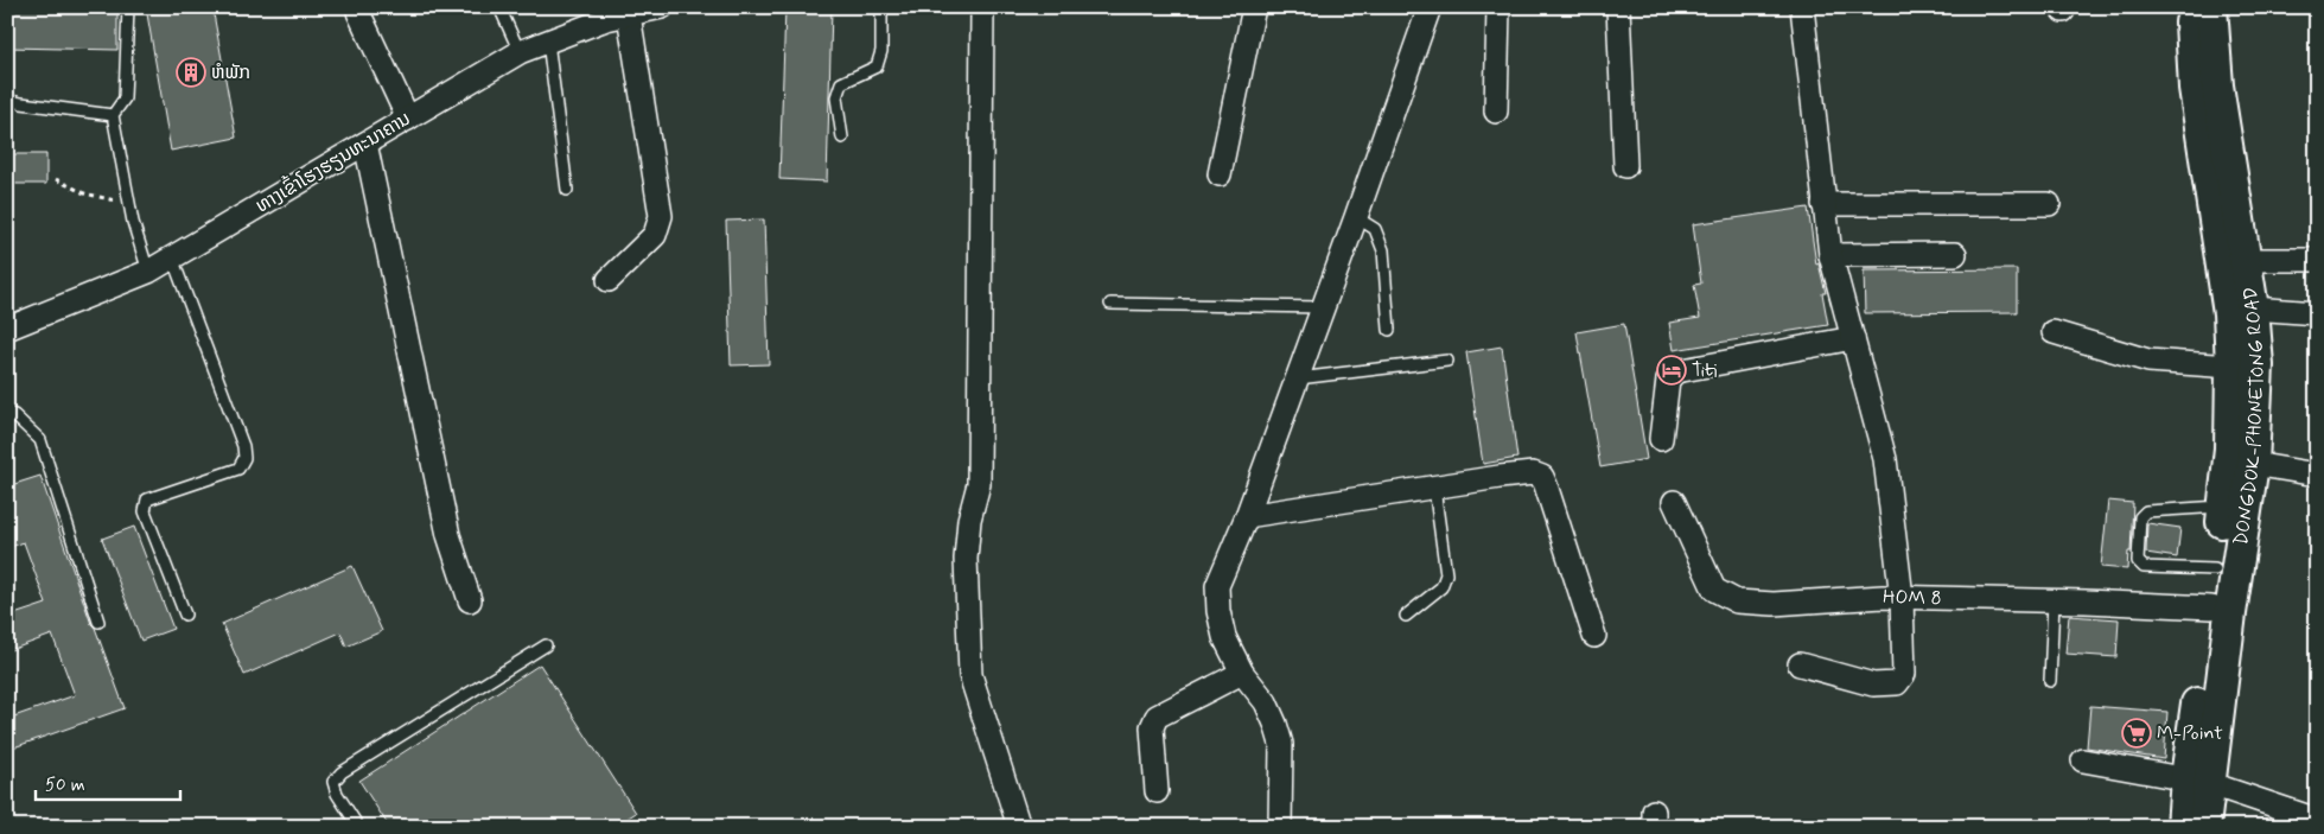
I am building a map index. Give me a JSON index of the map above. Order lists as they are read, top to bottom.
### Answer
{
  "streets": {
    "main road": ["DONGDOK-PHONETONG ROAD"],
    "street": ["ທາງເຂົ້າໂຮງຮຽນທະນາຄານ", "HOM 8"]
  },
  "crossings": [
    ["DONGDOK-PHONETONG ROAD", "HOM 8"]
  ],
  "places": {
    "building": ["ຫໍພັກ"],
    "hotel": ["Titi"],
    "supermarket": ["M-Point"]
  },
  "scale_bar": "50 m"
}
